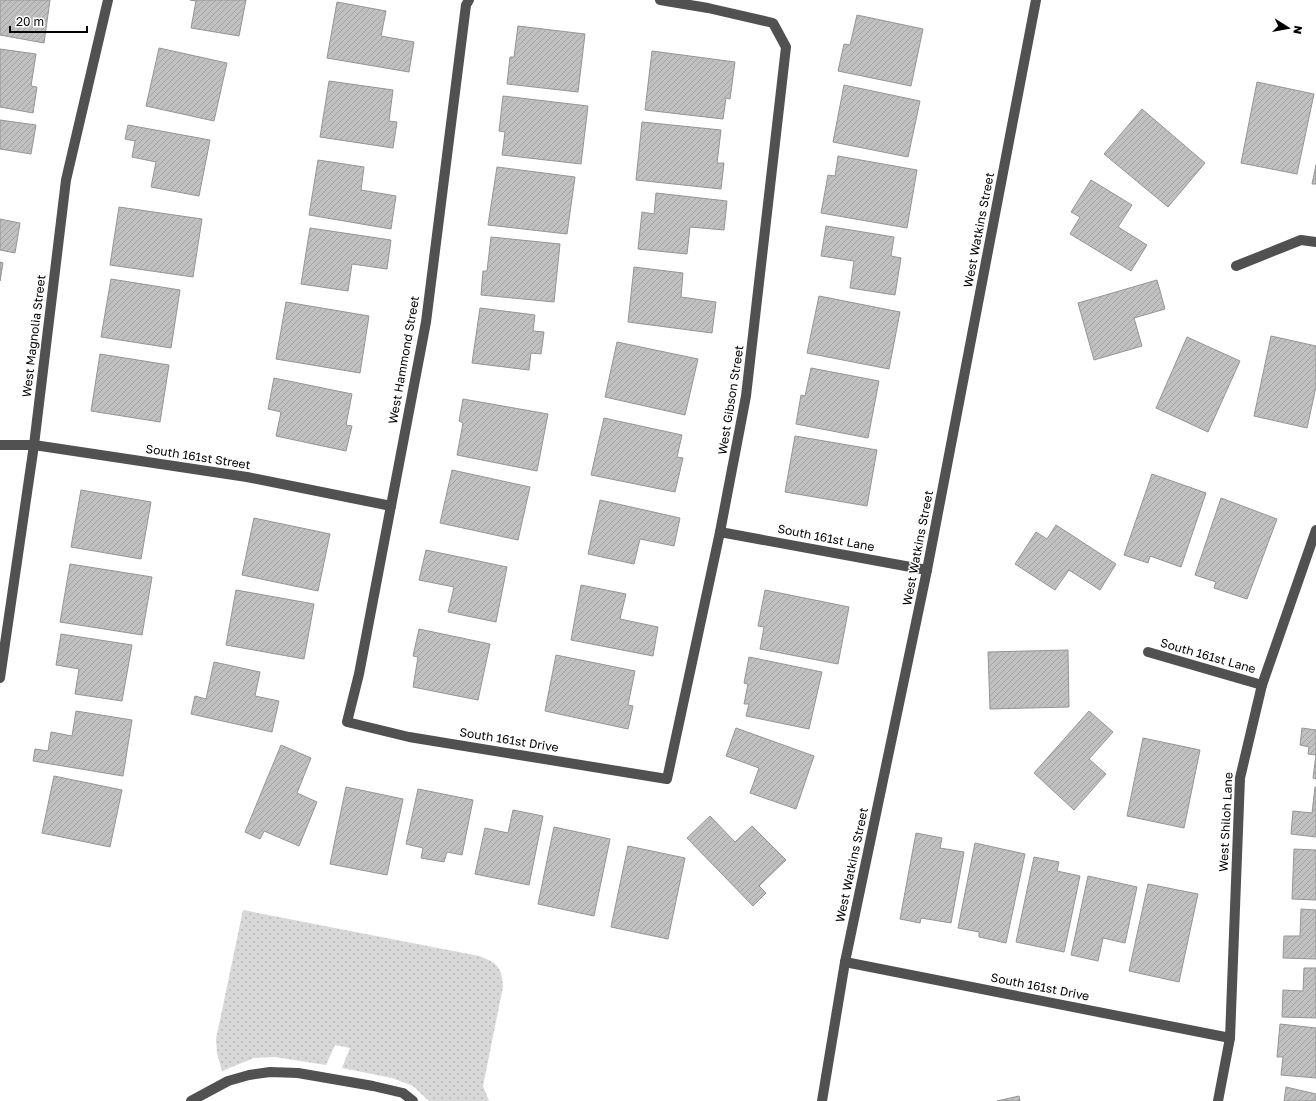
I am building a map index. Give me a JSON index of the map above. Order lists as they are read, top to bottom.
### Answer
{
  "streets": {
    "street": [
      "West Watkins Street",
      "West Magnolia Street",
      "West Hammond Street",
      "West Gibson Street",
      "South 161st Street",
      "South 161st Lane",
      "South 161st Drive",
      "West Shiloh Lane"
    ]
  },
  "crossings": [
    ["West Watkins Street", "South 161st Lane"],
    ["West Watkins Street", "South 161st Drive"],
    ["West Magnolia Street", "South 161st Street"],
    ["West Hammond Street", "South 161st Street"],
    ["West Hammond Street", "South 161st Drive"],
    ["West Gibson Street", "South 161st Lane"],
    ["West Gibson Street", "South 161st Drive"],
    ["South 161st Lane", "West Shiloh Lane"],
    ["South 161st Drive", "West Shiloh Lane"]
  ],
  "scale_bar": "20 m",
  "north": "right"
}
